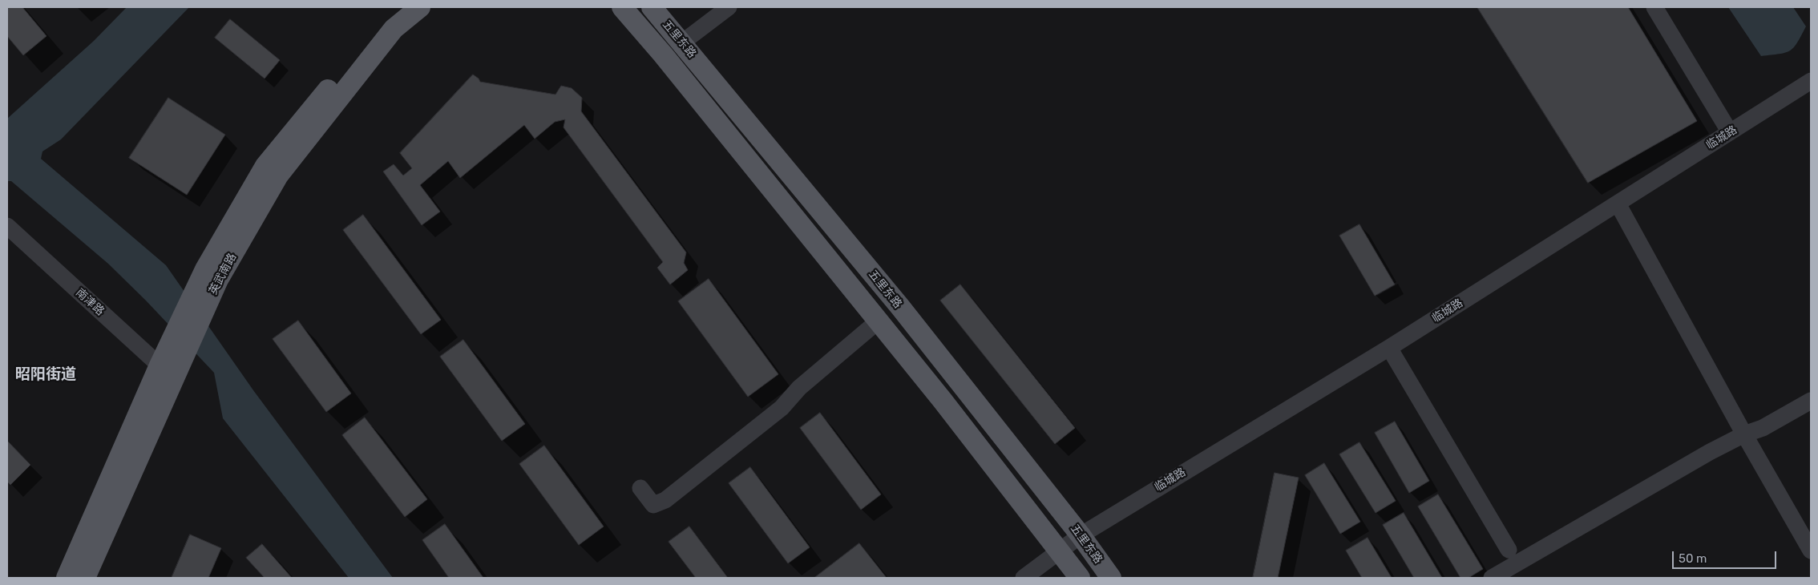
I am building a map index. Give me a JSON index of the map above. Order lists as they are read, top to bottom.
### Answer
{
  "streets": {
    "main road": ["五里东路", "英武南路"],
    "street": ["临城路", "南津路"]
  },
  "crossings": [
    ["五里东路", "临城路"],
    ["英武南路", "南津路"]
  ],
  "districts": ["昭阳街道"],
  "scale_bar": "50 m"
}
